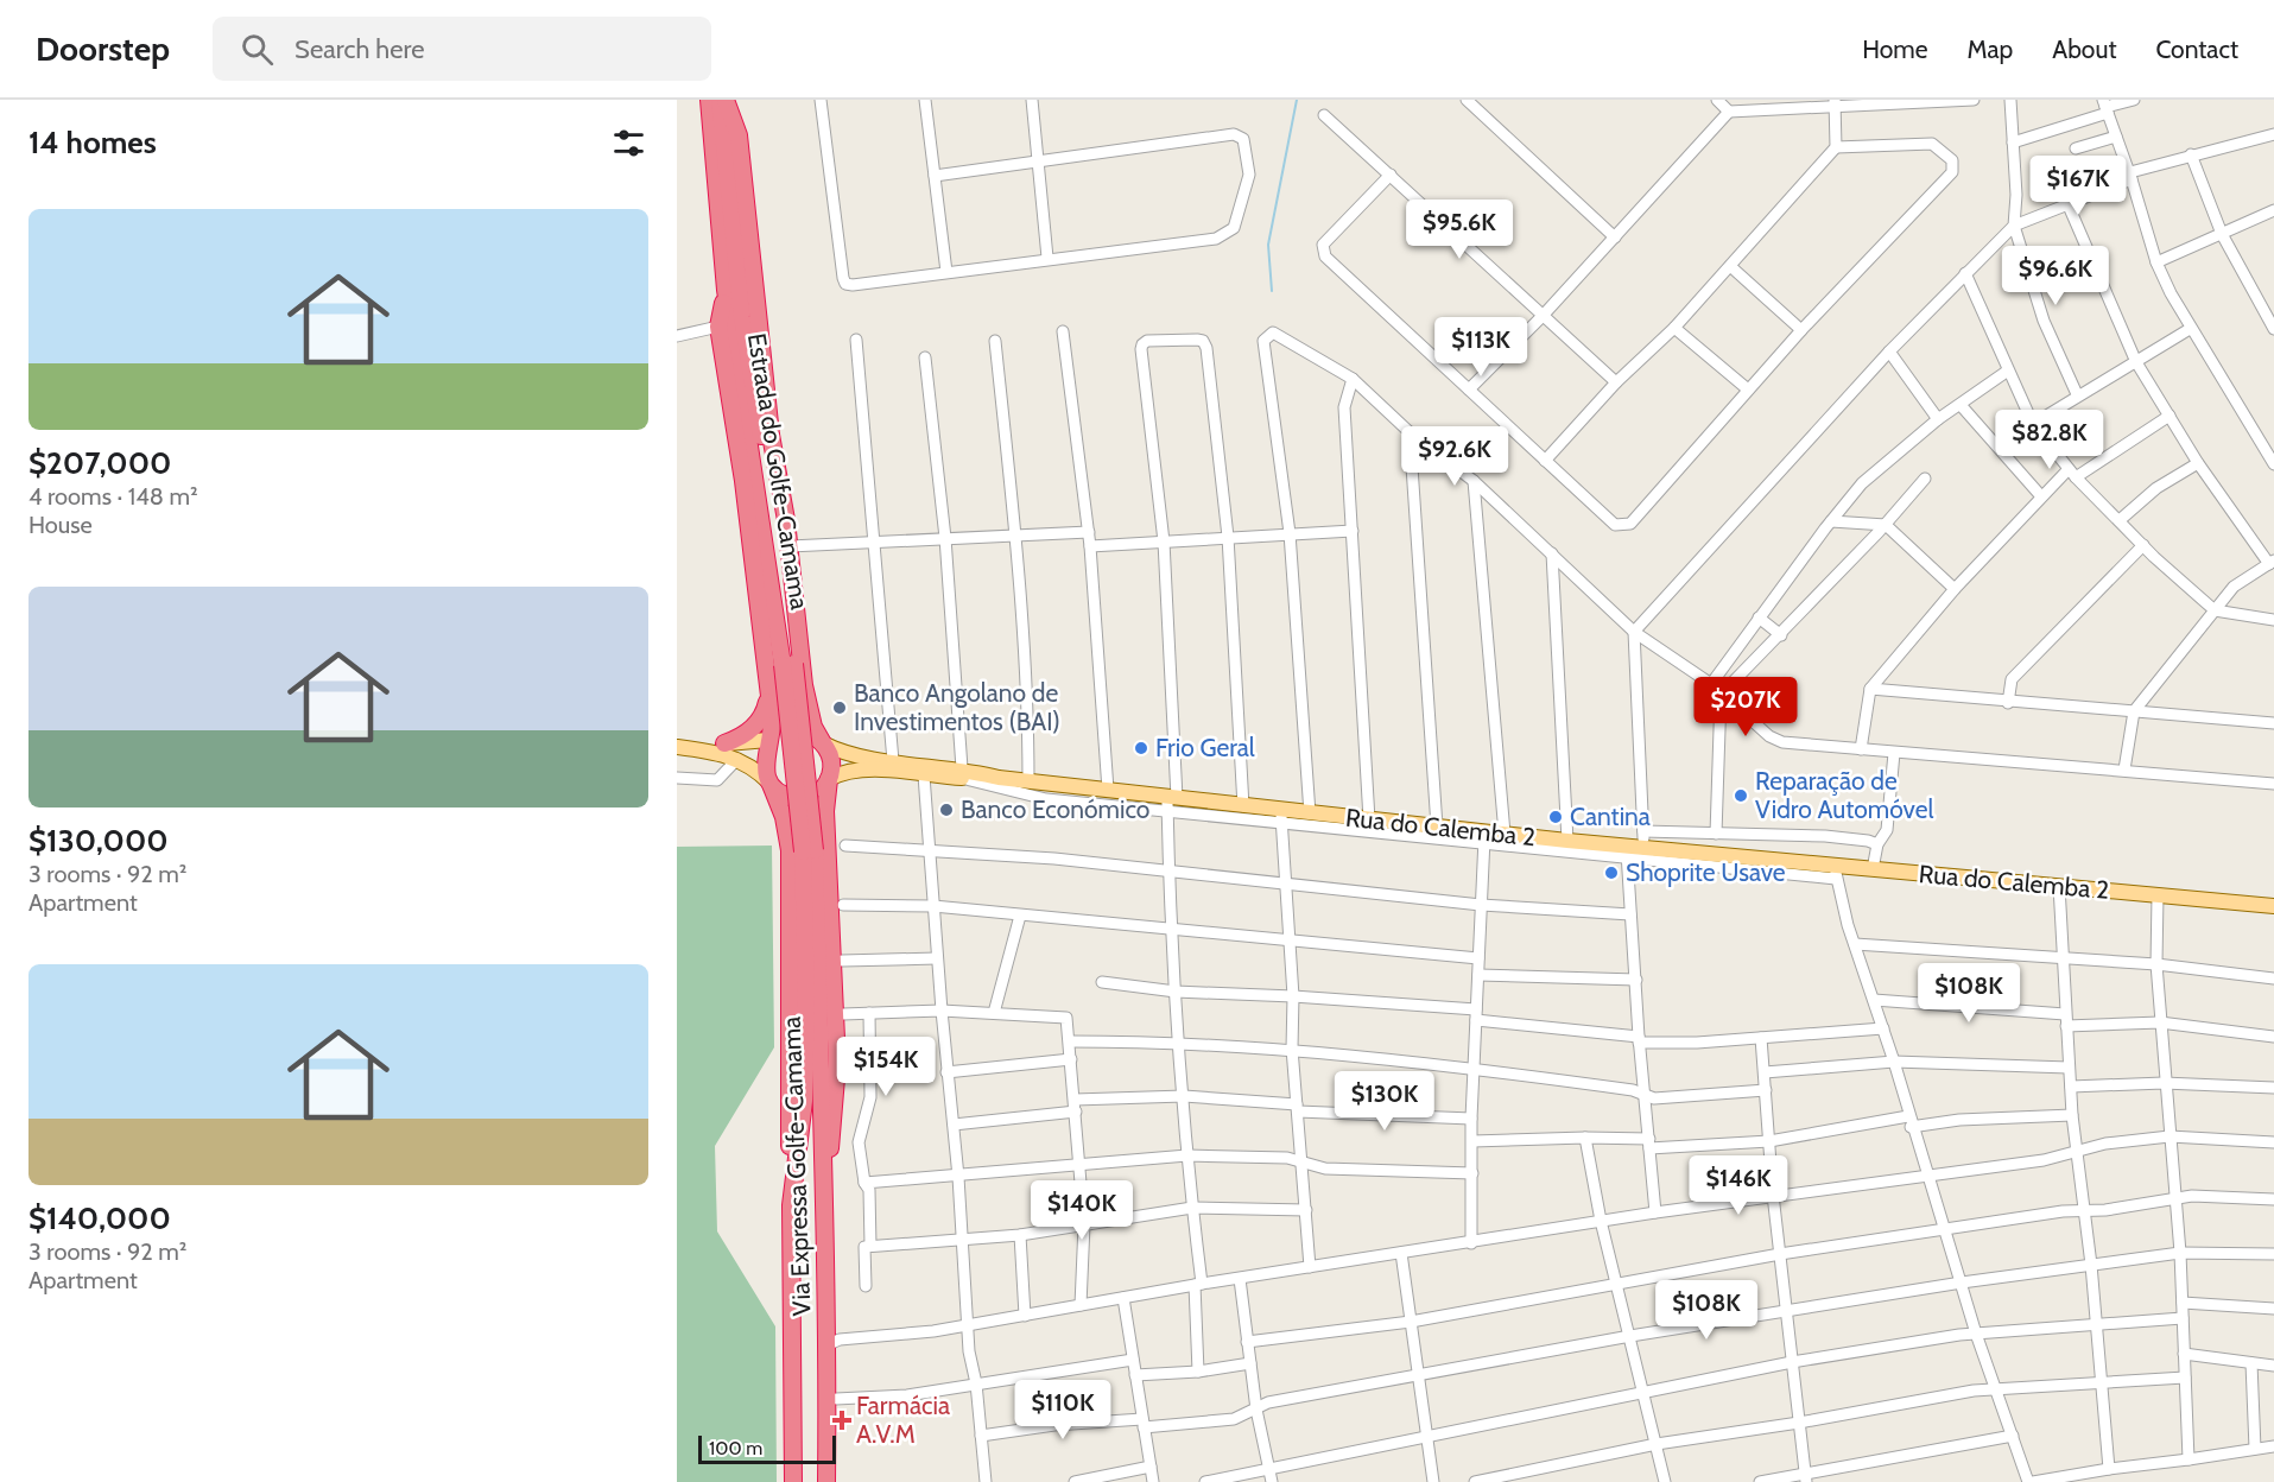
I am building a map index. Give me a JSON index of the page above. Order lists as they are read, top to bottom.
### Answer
{
  "streets": {
    "highway": ["Estrada do Golfe-Camama", "Via Expressa Golfe-Camama"],
    "main road": ["Rua do Calemba 2"]
  },
  "crossings": [
    ["Estrada do Golfe-Camama", "Via Expressa Golfe-Camama"]
  ],
  "places": {
    "other": [
      "Banco Angolano de Investimentos (BAI)",
      "Frio Geral",
      "Reparação de Vidro Automóvel",
      "Banco Económico",
      "Cantina",
      "Shoprite Usave"
    ],
    "health": ["Farmácia A.V.M"]
  },
  "scale_bar": "100 m",
  "page": {
    "header": "Doorstep",
    "search": "Search here",
    "nav": [
      "Home",
      "Map",
      "About",
      "Contact"
    ],
    "heading": "14 homes",
    "price": [
      "$167K",
      "$95.6K",
      "$96.6K",
      "$113K",
      "$82.8K",
      "$92.6K",
      "$207K",
      "$108K",
      "$154K",
      "$130K",
      "$146K",
      "$140K",
      "$108K",
      "$110K"
    ],
    "list": [
      {
        "name": "$207,000",
        "note": "4 rooms · 148 m² · House"
      },
      {
        "name": "$130,000",
        "note": "3 rooms · 92 m² · Apartment"
      },
      {
        "name": "$140,000",
        "note": "3 rooms · 92 m² · Apartment"
      }
    ],
    "scale": "100 m"
  }
}
